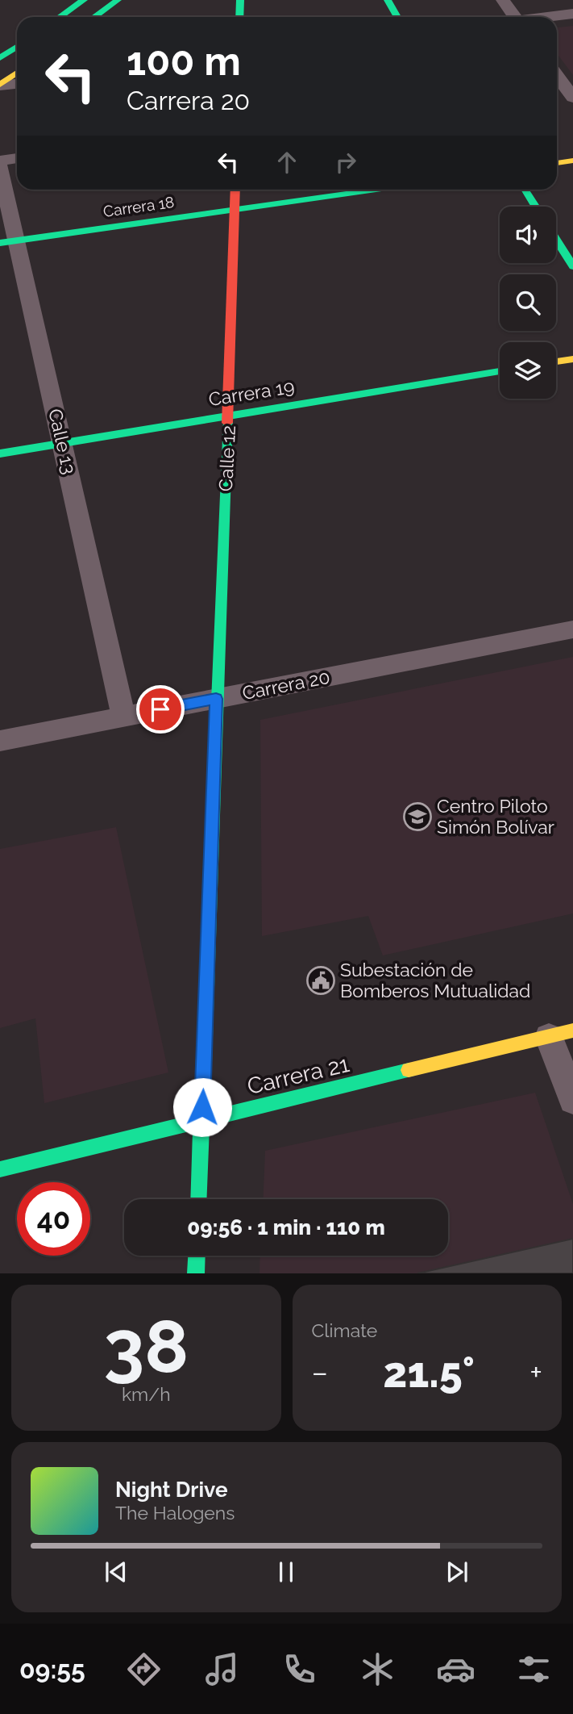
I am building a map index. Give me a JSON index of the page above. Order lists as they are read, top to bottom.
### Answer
{
  "streets": {
    "street": [
      "Carrera 18",
      "Carrera 19",
      "Calle 13",
      "Calle 12",
      "Carrera 20",
      "Carrera 21"
    ]
  },
  "crossings": [
    ["Carrera 18", "Calle 13"],
    ["Carrera 18", "Calle 12"],
    ["Carrera 19", "Calle 13"],
    ["Carrera 19", "Calle 12"],
    ["Calle 13", "Carrera 20"],
    ["Calle 12", "Carrera 20"]
  ],
  "places": {
    "school or university": ["Centro Piloto Simón Bolívar"],
    "public building": ["Subestación de Bomberos Mutualidad"]
  },
  "page": {
    "turn": ["100 m", "Carrera 20"],
    "limit": "40",
    "trip": "09:56 · 1 min · 110 m",
    "tile": [
      ["38", "km/h"],
      "Climate"
    ],
    "heat": ["−", "21.5°", "+"],
    "song": ["Night Drive", "The Halogens"],
    "tabs": "09:55"
  }
}
